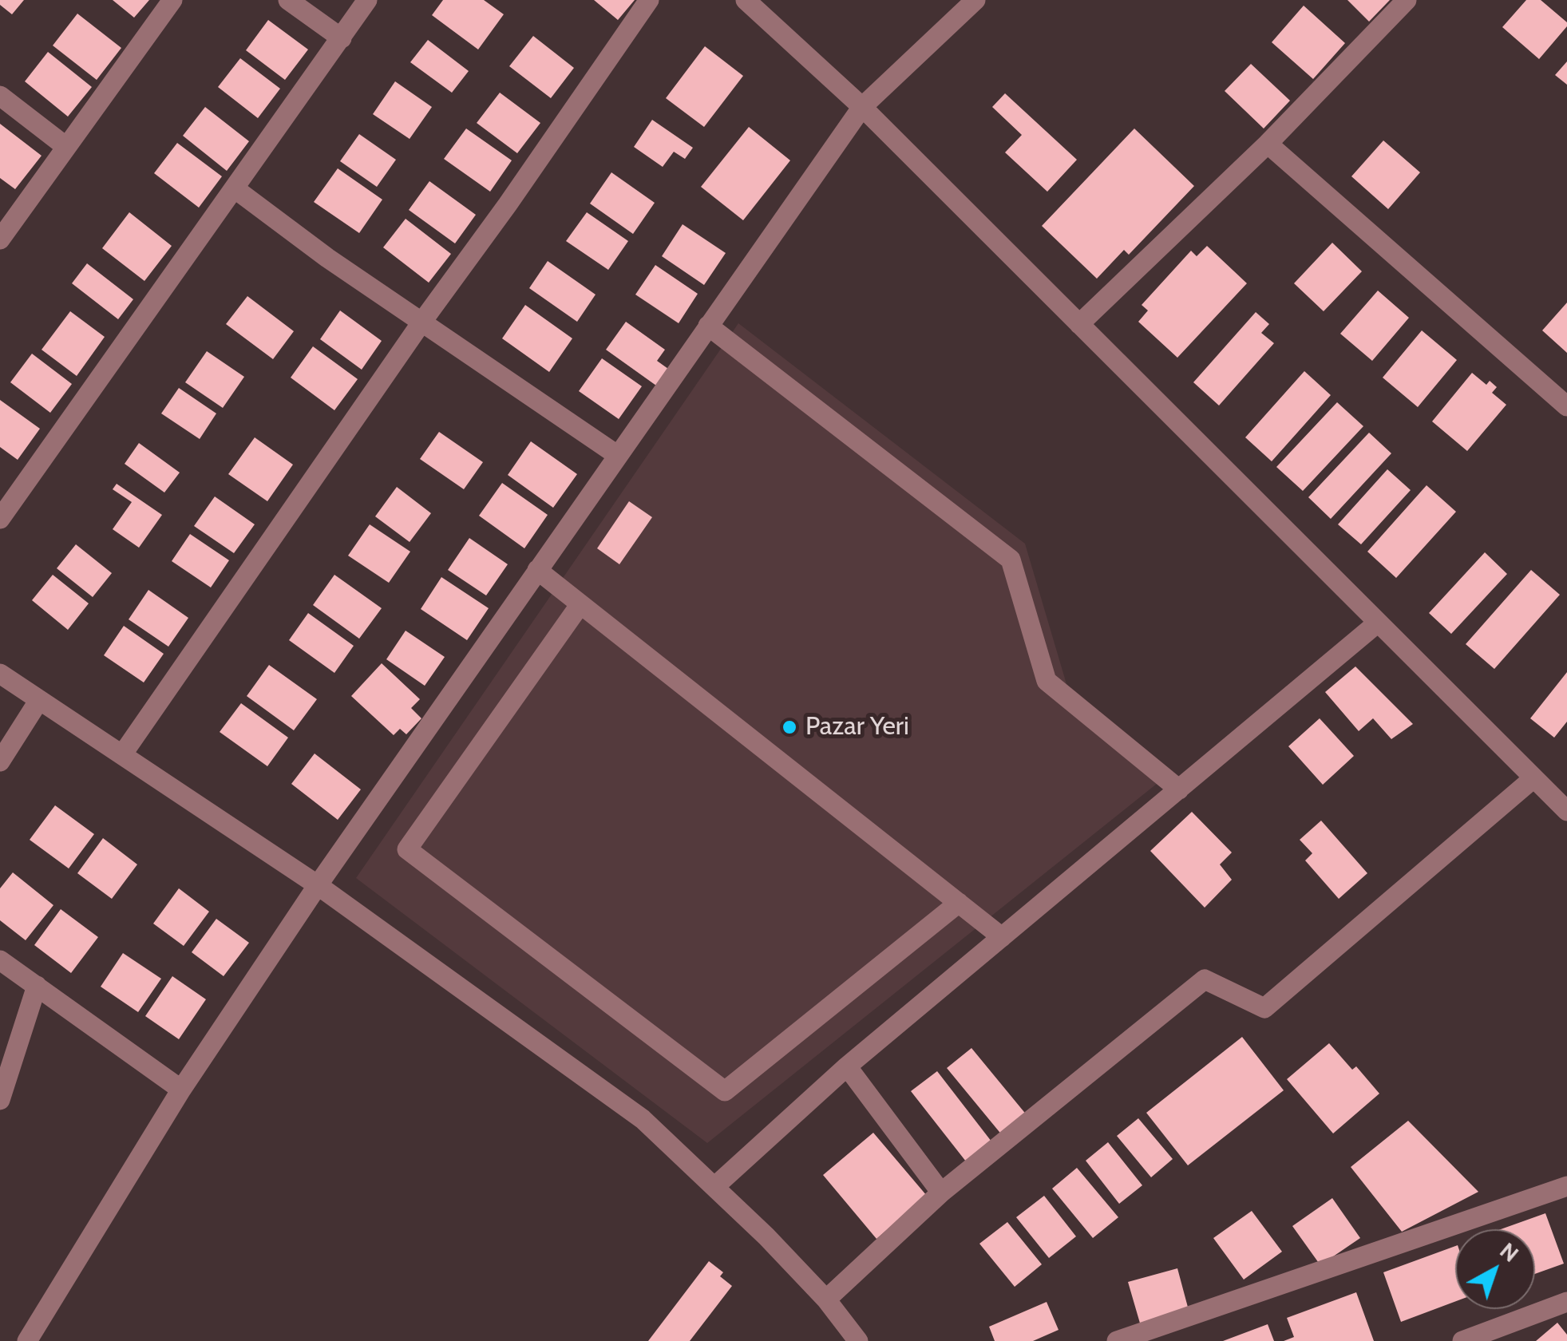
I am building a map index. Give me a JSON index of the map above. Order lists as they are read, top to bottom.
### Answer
{
  "places": ["Pazar Yeri"],
  "north": "top right"
}
